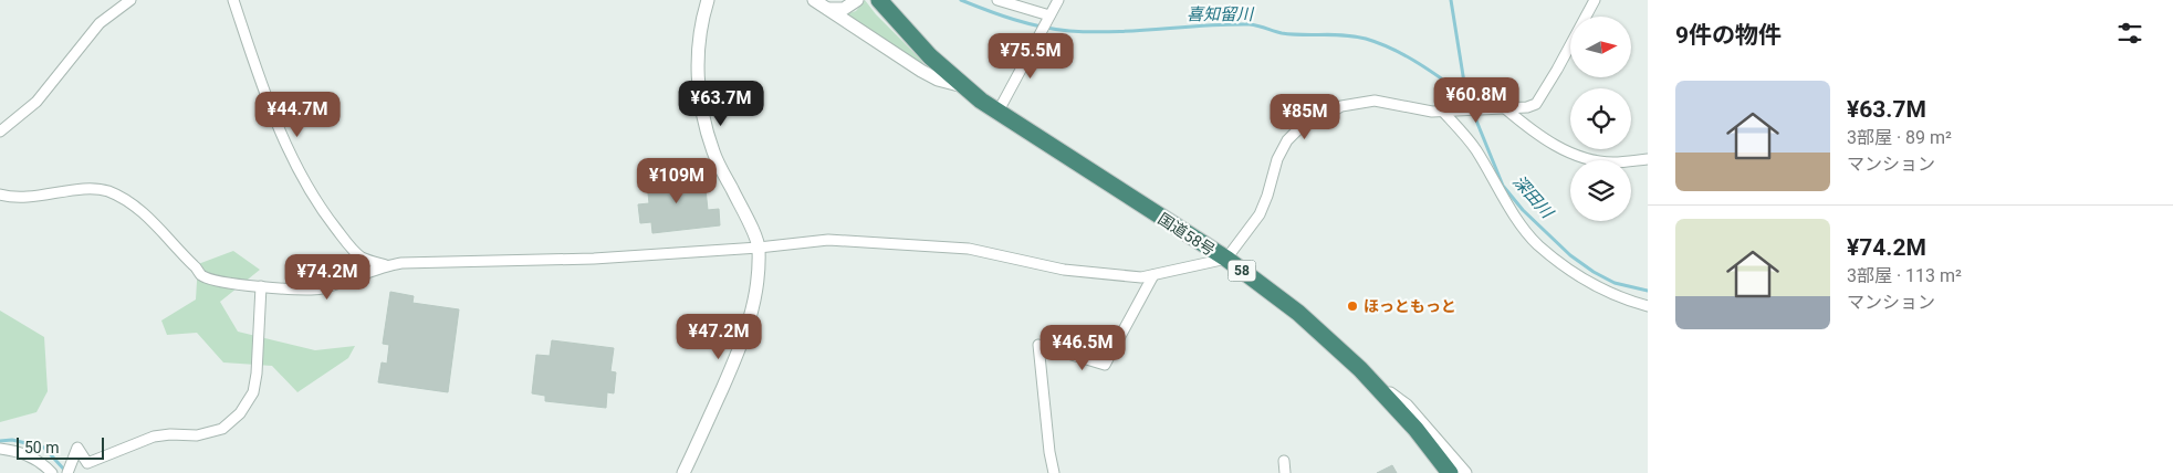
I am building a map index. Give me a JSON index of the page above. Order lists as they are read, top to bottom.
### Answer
{
  "streets": {
    "highway": ["国道58号", "58"]
  },
  "crossings": [
    ["国道58号", "58"]
  ],
  "water": ["喜知留川", "深田川"],
  "places": ["ほっともっと"],
  "scale_bar": "50 m",
  "north": "right",
  "page": {
    "heading": "9件の物件",
    "price": [
      "¥75.5M",
      "¥60.8M",
      "¥63.7M",
      "¥44.7M",
      "¥85M",
      "¥109M",
      "¥74.2M",
      "¥47.2M",
      "¥46.5M"
    ],
    "list": [
      {
        "name": "¥63.7M",
        "note": "3部屋 · 89 m² · マンション"
      },
      {
        "name": "¥74.2M",
        "note": "3部屋 · 113 m² · マンション"
      }
    ],
    "scale": "50 m"
  }
}
